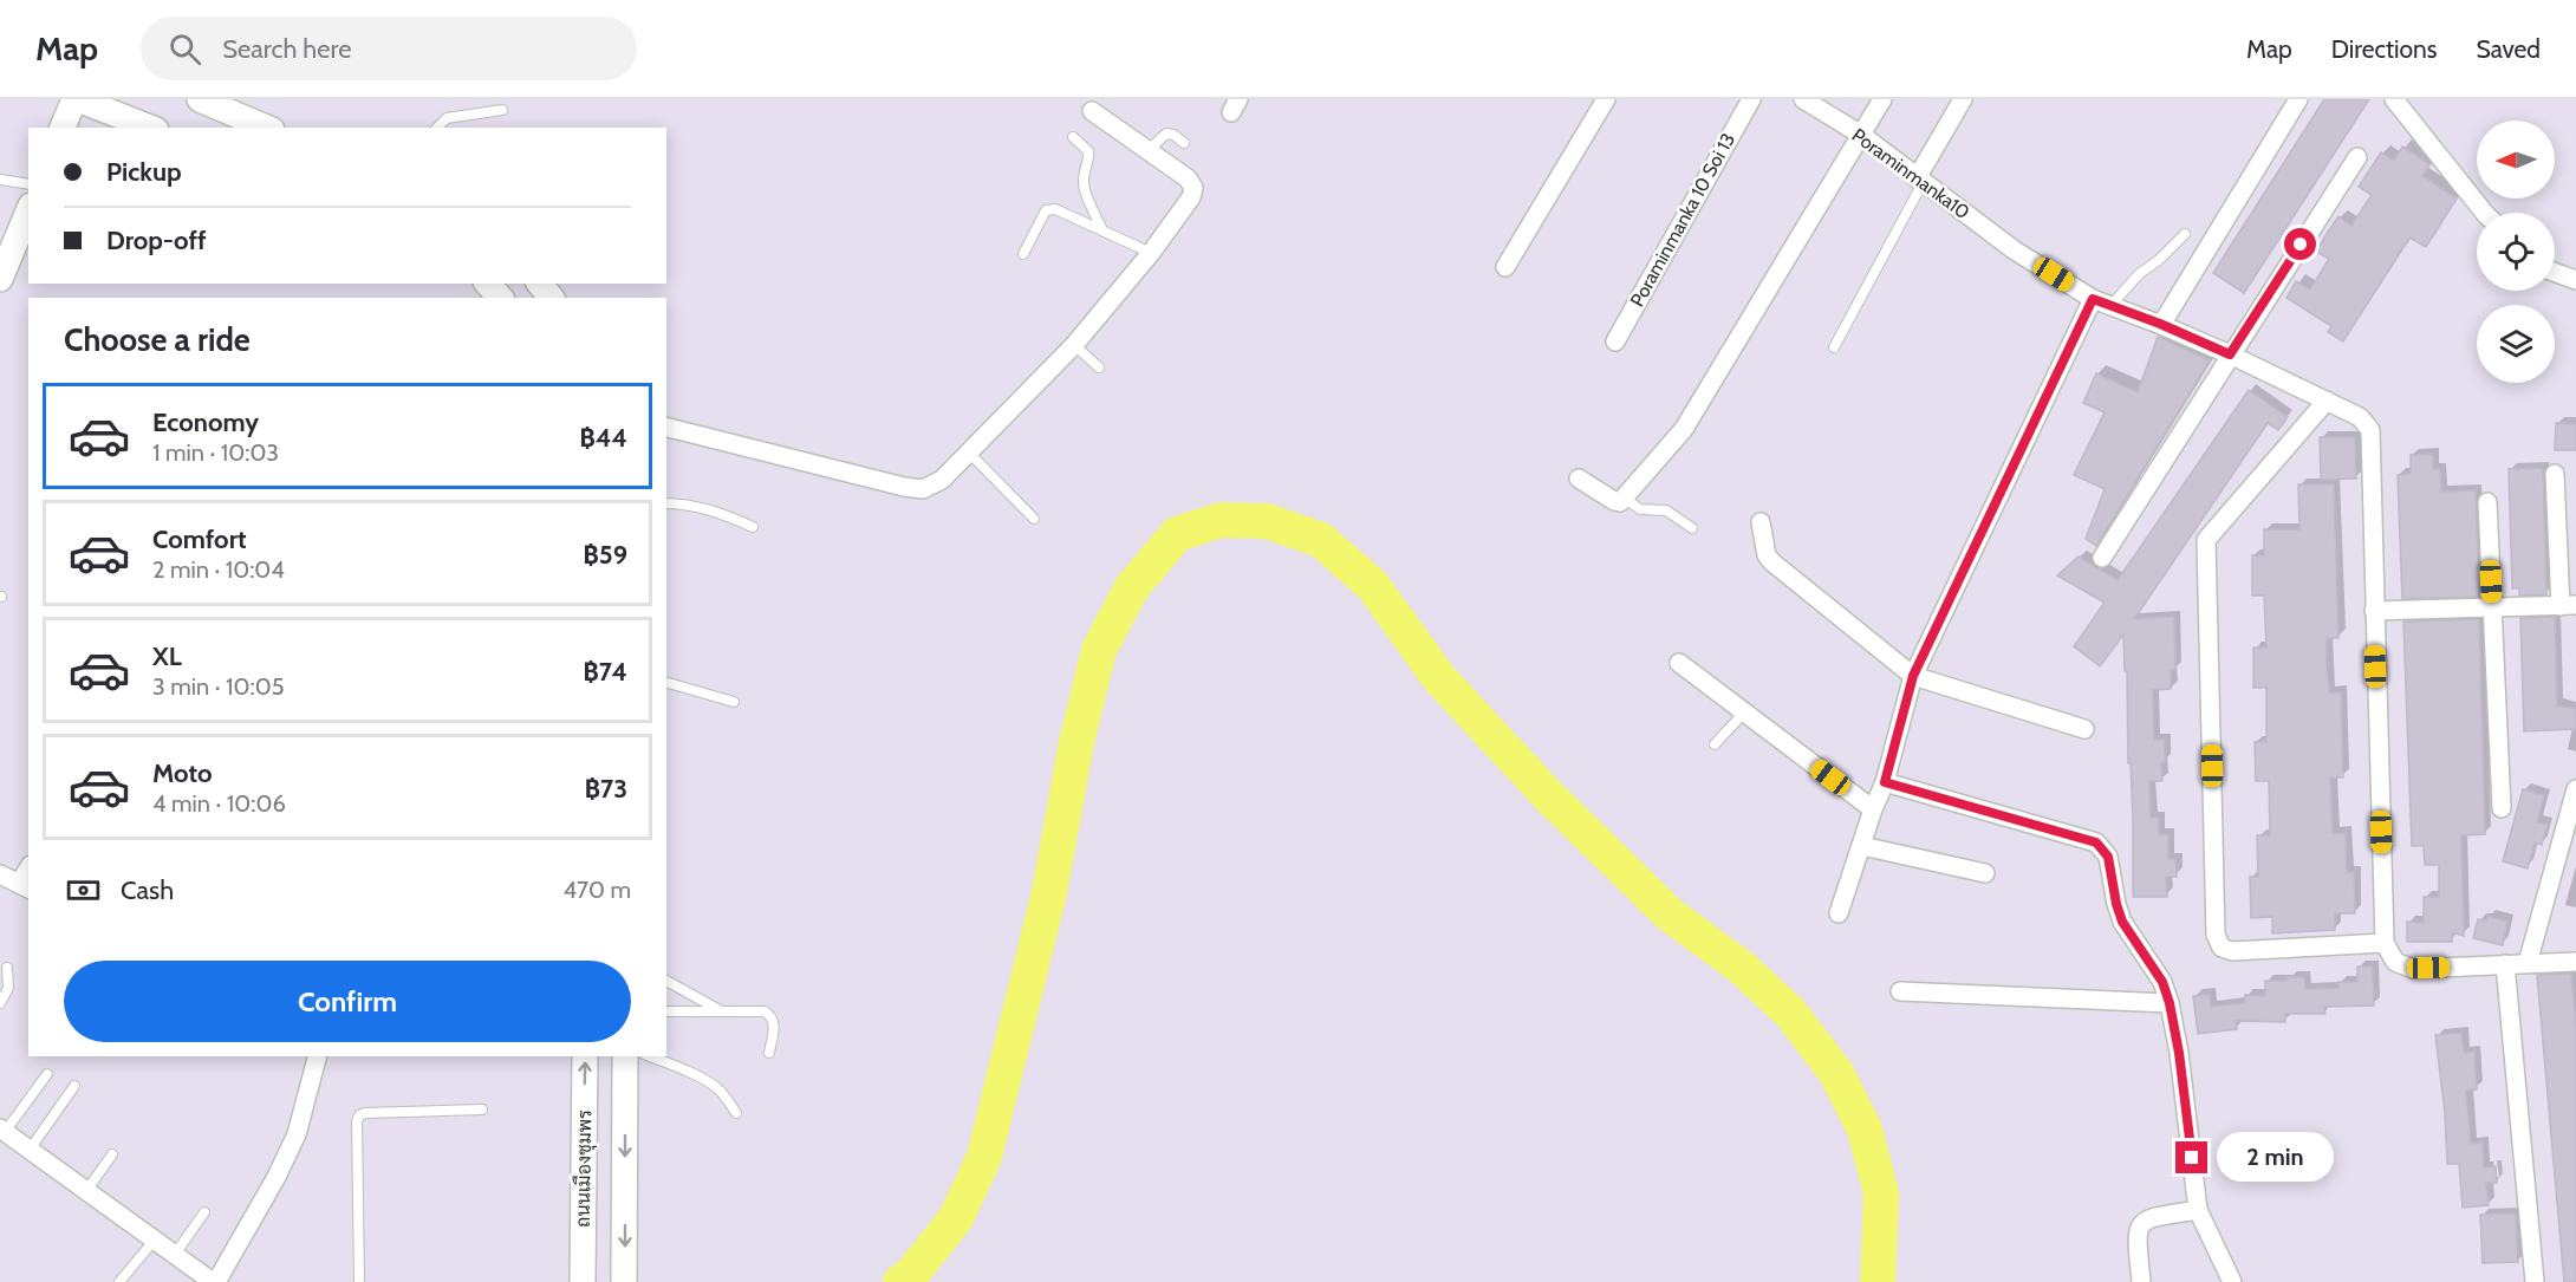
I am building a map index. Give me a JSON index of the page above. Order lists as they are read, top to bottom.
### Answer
{
  "streets": {
    "main road": ["ถนนเมืองชุมพร"],
    "street": ["Poraminmanka10", "Poraminmanka 10 Soi 13"]
  },
  "north": "left",
  "page": {
    "header": "Map",
    "search": "Search here",
    "nav": ["Map", "Directions", "Saved"],
    "banner": ["Pickup", "Drop-off"],
    "heading": "Choose a ride",
    "list": [
      {
        "name": "Economy",
        "note": "1 min · 10:03",
        "value": "฿44"
      },
      {
        "name": "Comfort",
        "note": "2 min · 10:04",
        "value": "฿59"
      },
      {
        "name": "XL",
        "note": "3 min · 10:05",
        "value": "฿74"
      },
      {
        "name": "Moto",
        "note": "4 min · 10:06",
        "value": "฿73"
      }
    ],
    "pay": ["Cash", "470 m"],
    "buttons": "Confirm",
    "bubble": "2 min"
  }
}
